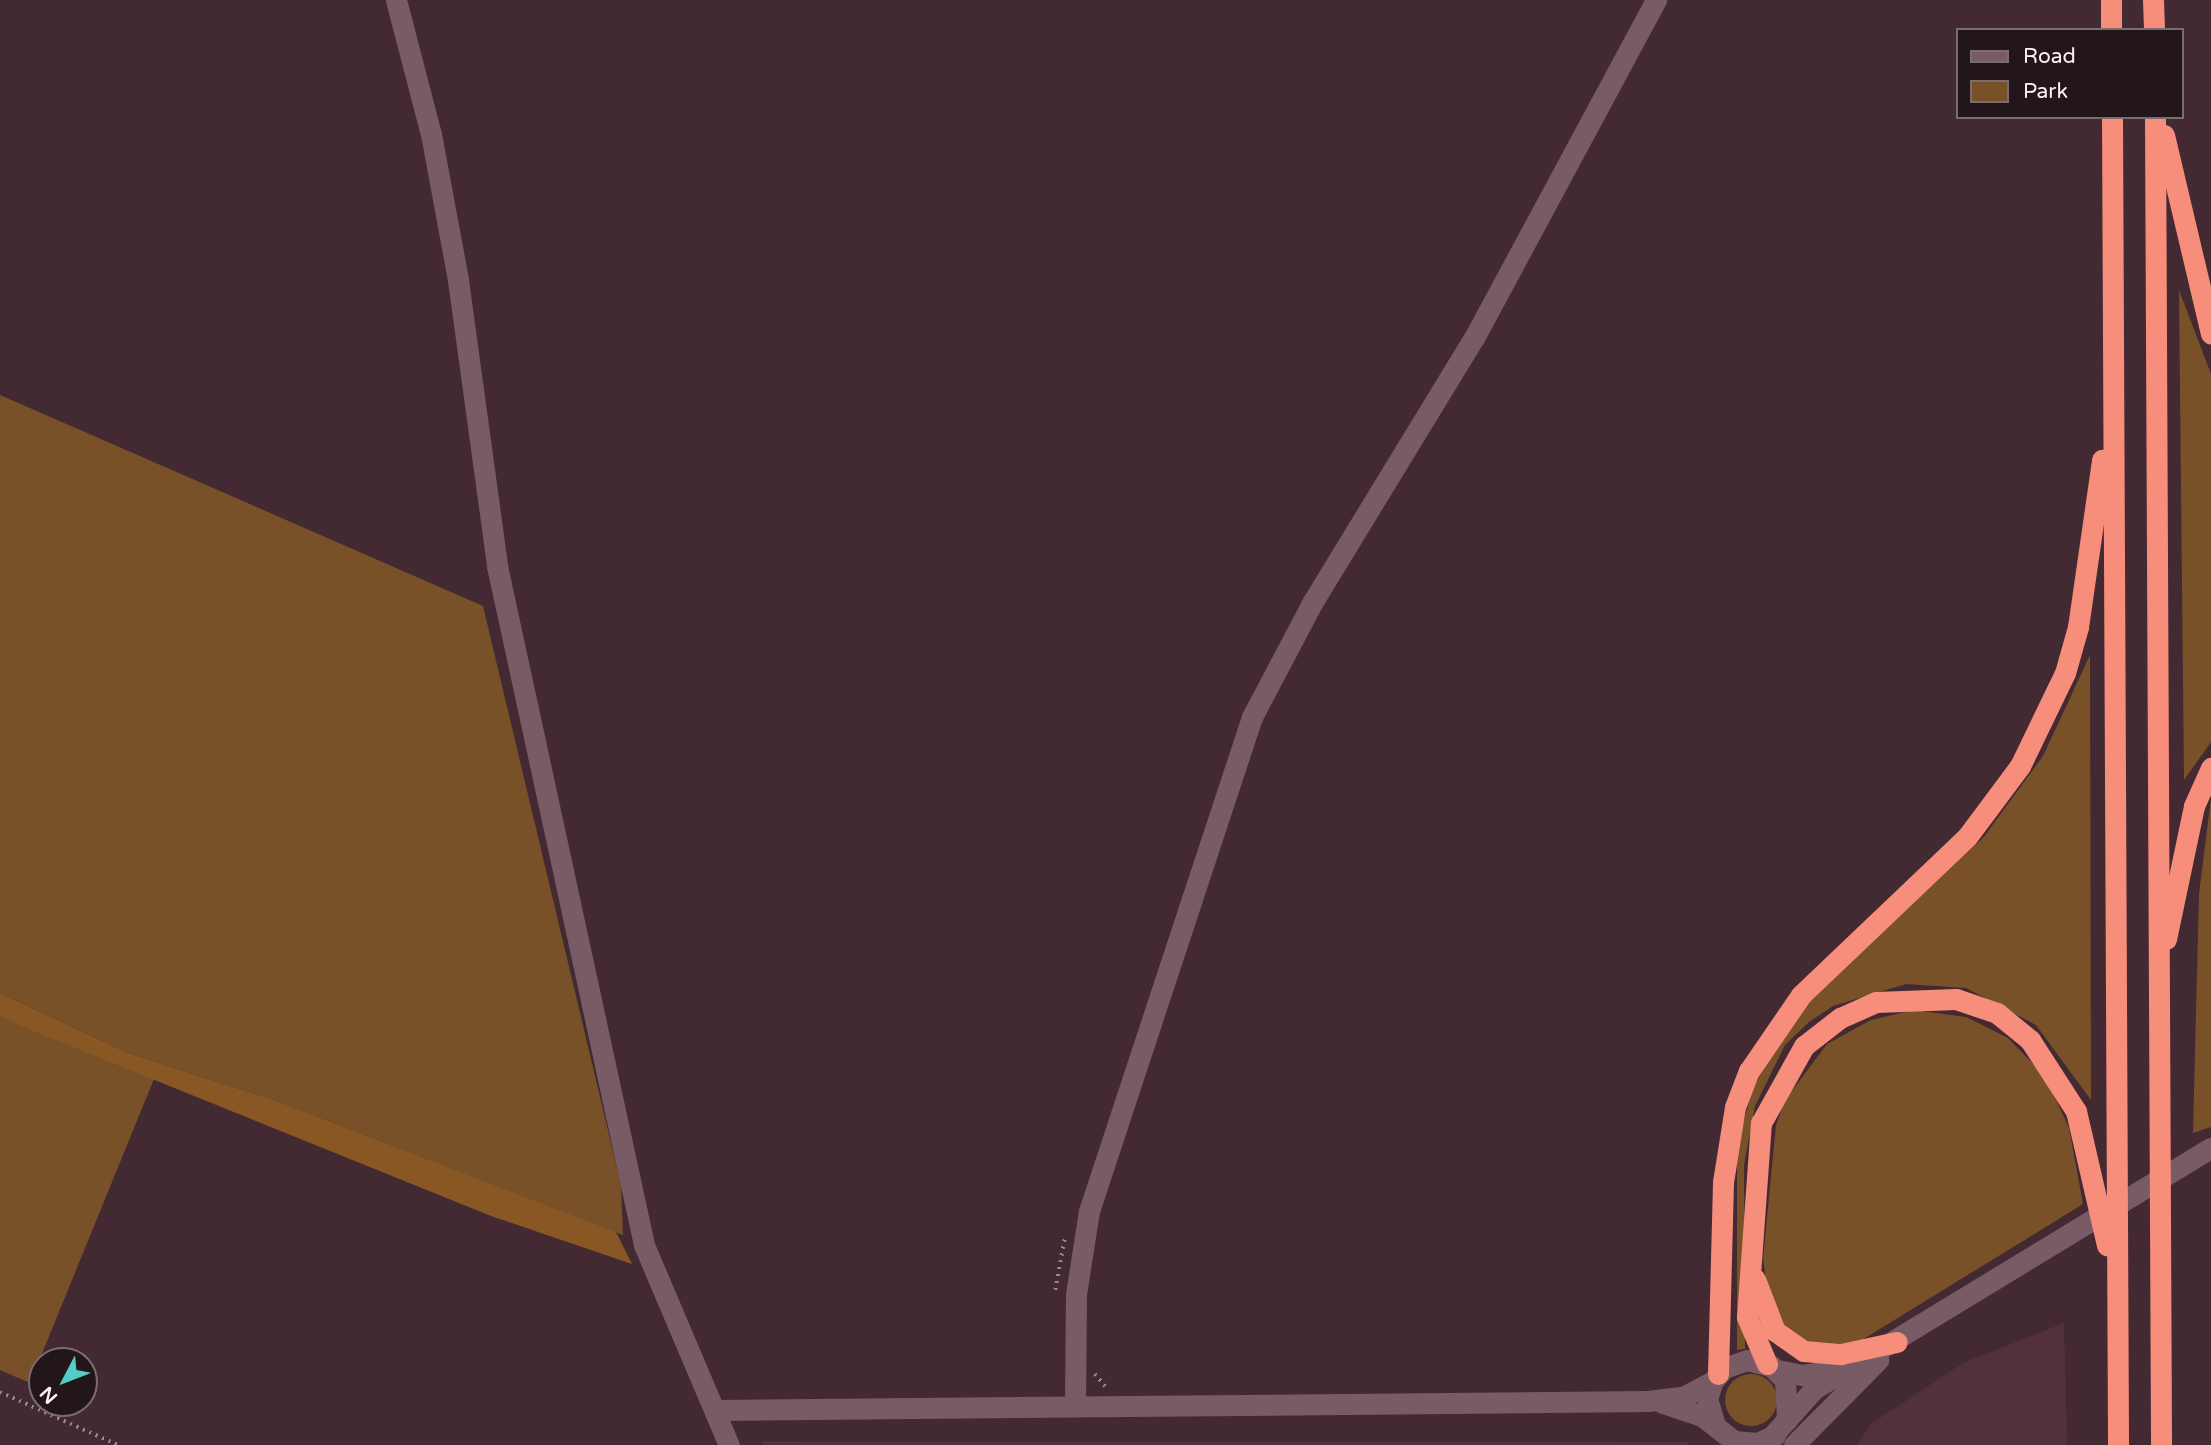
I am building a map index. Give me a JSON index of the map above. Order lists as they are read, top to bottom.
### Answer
{
  "legend": ["Road", "Park"],
  "north": "bottom left"
}
